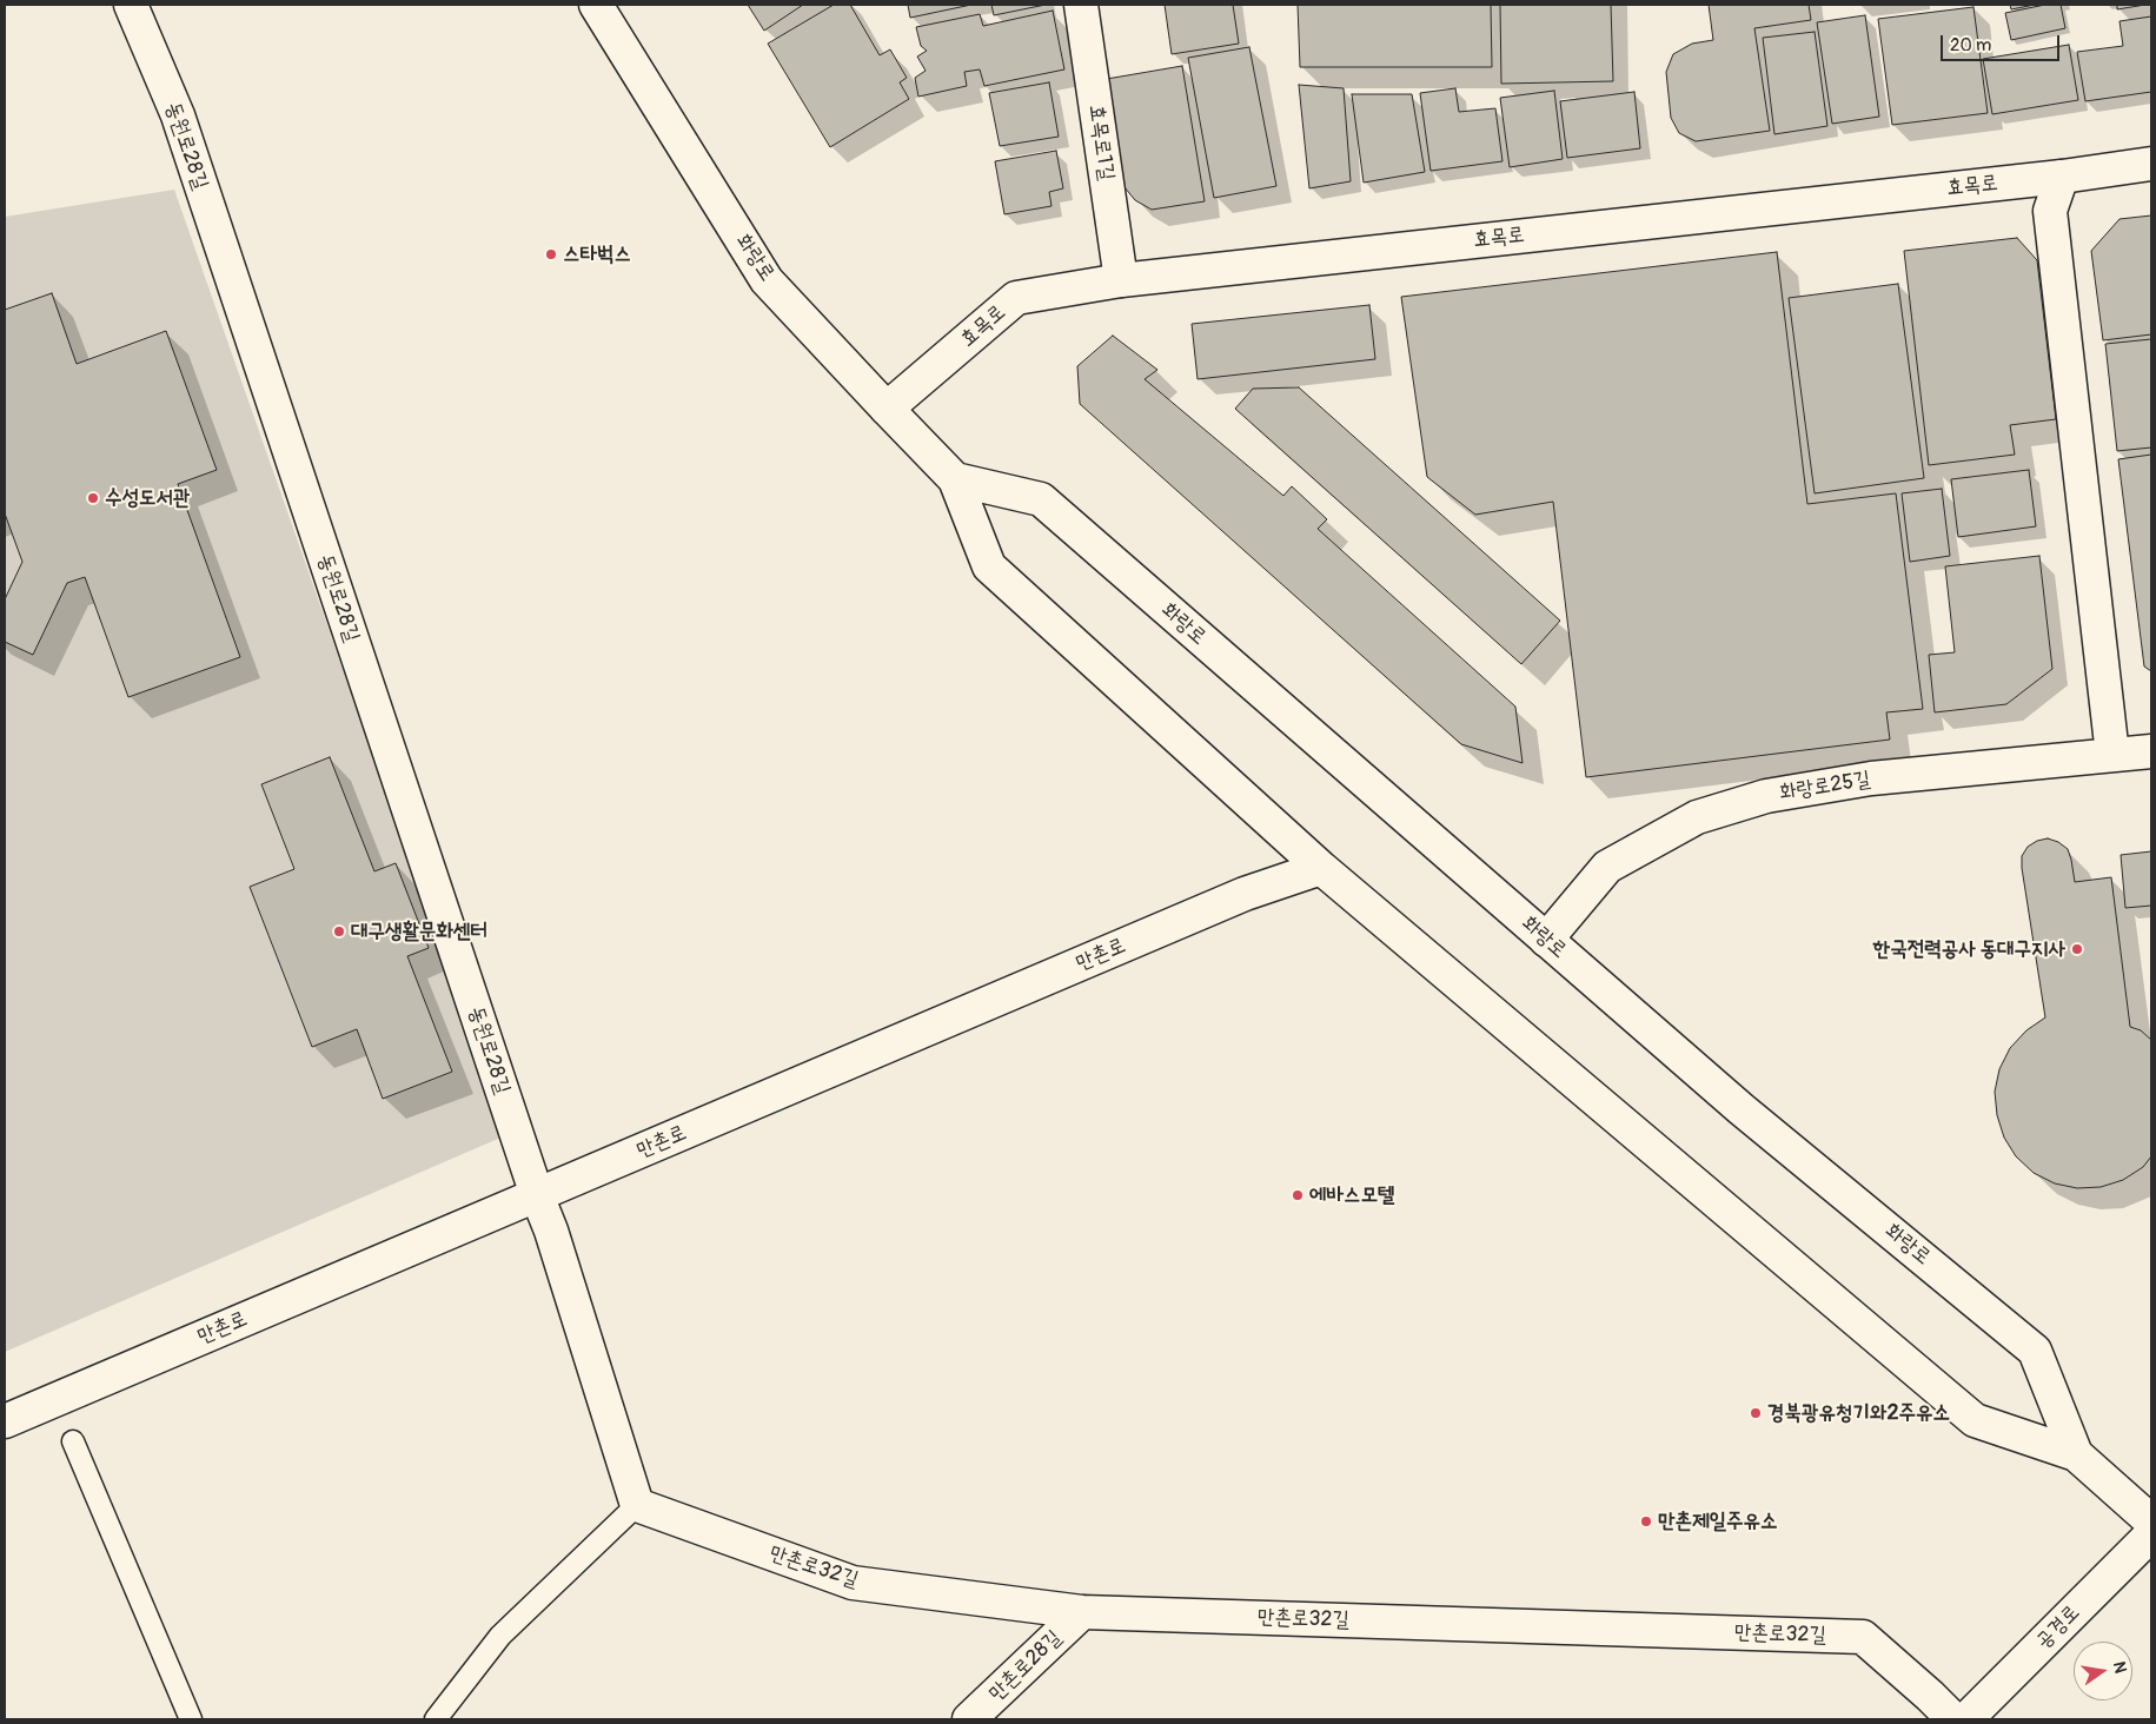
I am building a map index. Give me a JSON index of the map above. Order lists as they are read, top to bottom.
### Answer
{
  "streets": {
    "street": [
      "효목로1길",
      "동원로28길",
      "효목로",
      "화랑로",
      "화랑로25길",
      "만촌로",
      "만촌로32길",
      "공경로",
      "만촌로28길"
    ]
  },
  "crossings": [
    ["효목로1길", "효목로"],
    ["동원로28길", "만촌로"],
    ["효목로", "화랑로"],
    ["화랑로", "화랑로25길"],
    ["화랑로", "만촌로"],
    ["만촌로32길", "만촌로28길"]
  ],
  "places": [
    "스타벅스",
    "수성도서관",
    "대구생활문화센터",
    "한국전력공사 동대구지사",
    "에바스모텔",
    "경북광유청기와2주유소",
    "만촌제일주유소"
  ],
  "scale_bar": "20 m",
  "north": "right"
}
